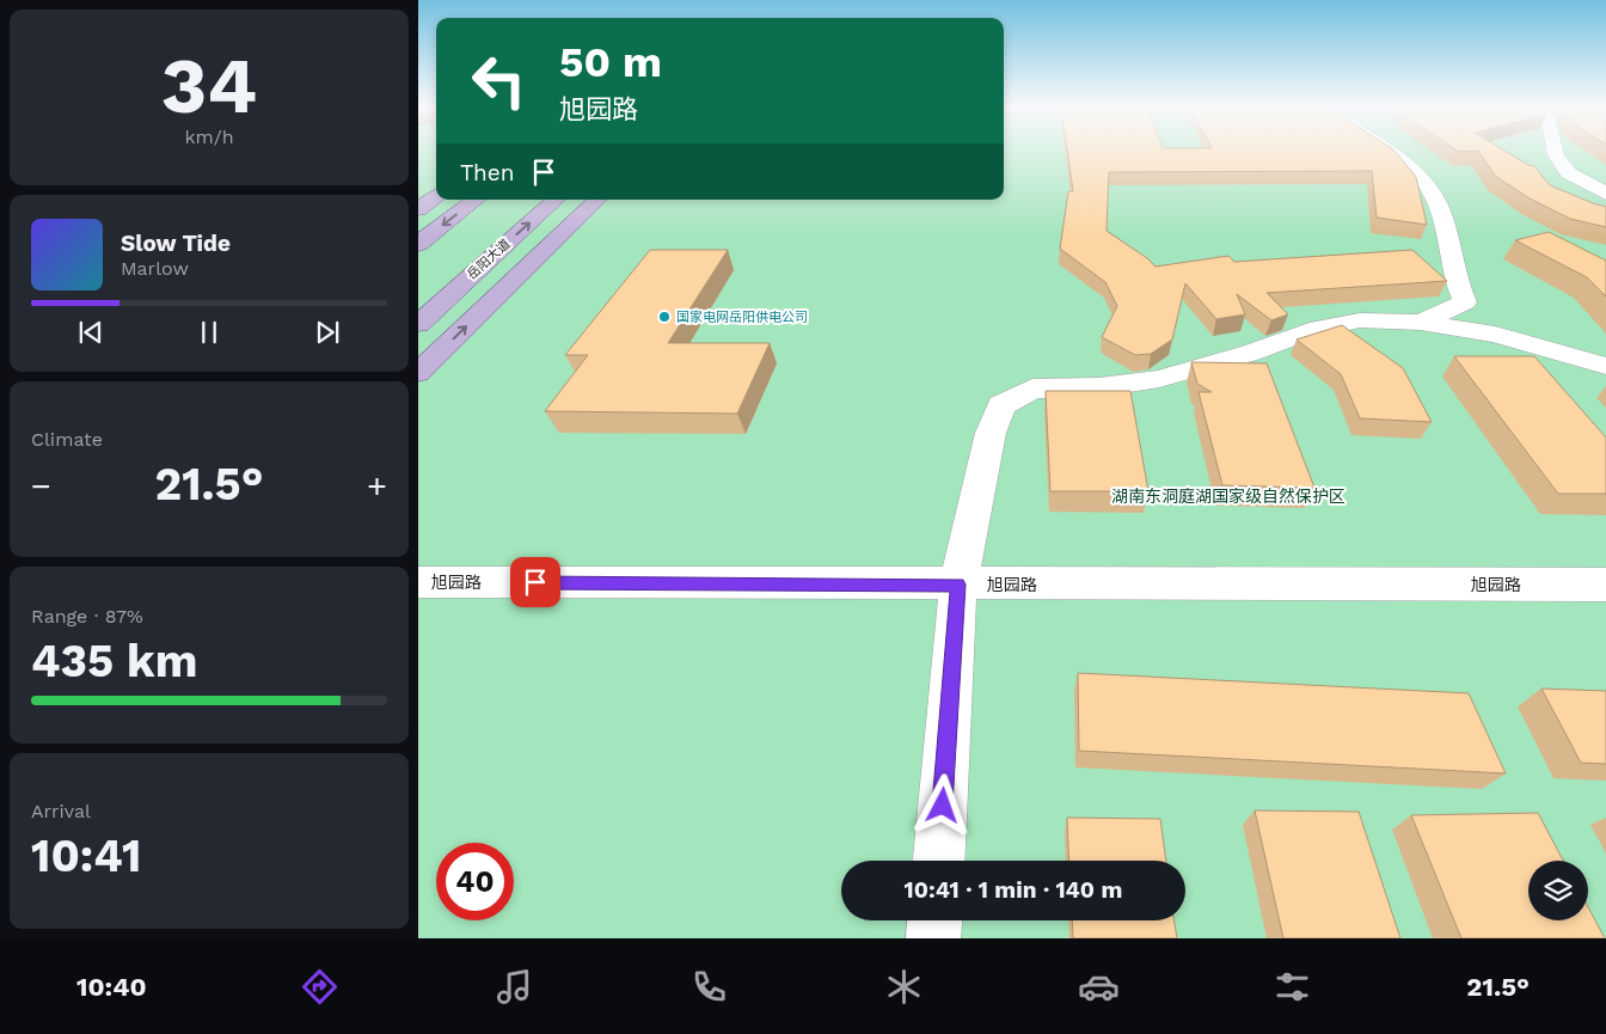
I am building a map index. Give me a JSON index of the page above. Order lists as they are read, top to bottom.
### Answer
{
  "streets": {
    "main road": ["岳阳大道"],
    "street": ["旭园路"]
  },
  "parks": ["湖南东洞庭湖国家级自然保护区"],
  "places": ["国家电网岳阳供电公司"],
  "page": {
    "tile": [
      ["34", "km/h"],
      "Climate",
      ["Range · 87%", "435 km"],
      ["Arrival", "10:41"]
    ],
    "turn": ["50 m", "旭园路"],
    "then": "Then",
    "song": ["Slow Tide", "Marlow"],
    "heat": ["−", "21.5°", "+"],
    "limit": "40",
    "trip": "10:41 · 1 min · 140 m",
    "tabs": ["10:40", "21.5°"]
  }
}
